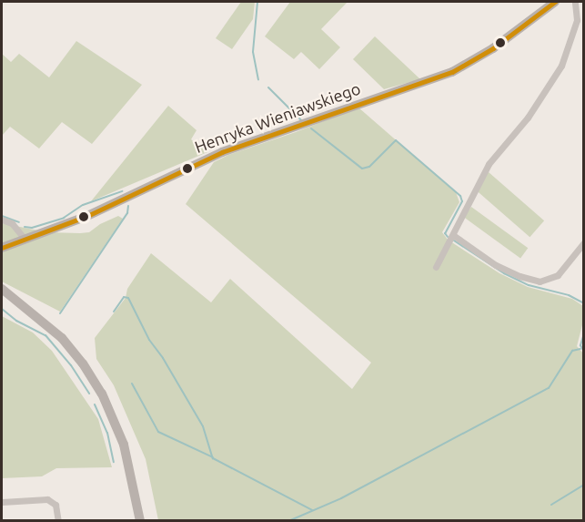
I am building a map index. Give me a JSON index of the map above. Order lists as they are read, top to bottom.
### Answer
{
  "streets": {
    "street": ["Henryka Wieniawskiego"]
  }
}
